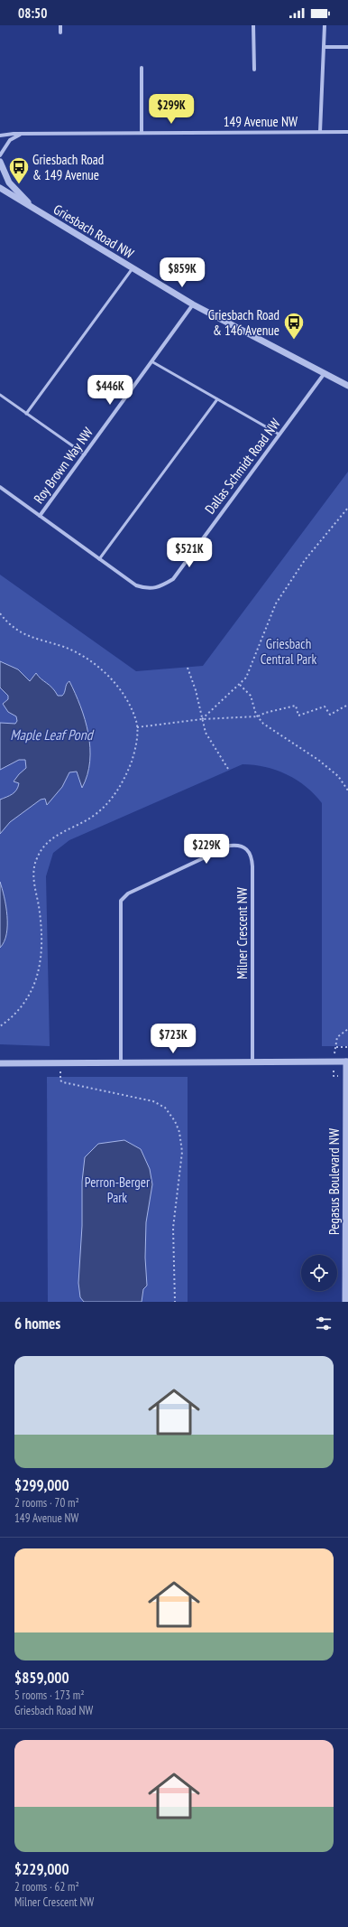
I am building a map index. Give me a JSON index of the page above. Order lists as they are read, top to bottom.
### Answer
{
  "streets": {
    "street": [
      "149 Avenue NW",
      "Griesbach Road NW",
      "Roy Brown Way NW",
      "Dallas Schmidt Road NW",
      "Milner Crescent NW",
      "Pegasus Boulevard NW"
    ]
  },
  "crossings": [
    ["Griesbach Road NW", "Roy Brown Way NW"],
    ["Griesbach Road NW", "Dallas Schmidt Road NW"],
    ["Roy Brown Way NW", "Dallas Schmidt Road NW"]
  ],
  "water": ["Maple Leaf Pond"],
  "parks": ["Griesbach Central Park", "Perron-Berger Park"],
  "places": {
    "bus stop": ["Griesbach Road & 149 Avenue", "Griesbach Road & 146 Avenue"]
  },
  "page": {
    "status": "08:50",
    "price": [
      "$299K",
      "$859K",
      "$446K",
      "$521K",
      "$229K",
      "$723K"
    ],
    "heading": "6 homes",
    "list": [
      {
        "name": "$299,000",
        "note": "2 rooms · 70 m² · 149 Avenue NW"
      },
      {
        "name": "$859,000",
        "note": "5 rooms · 173 m² · Griesbach Road NW"
      },
      {
        "name": "$229,000",
        "note": "2 rooms · 62 m² · Milner Crescent NW"
      }
    ]
  }
}
